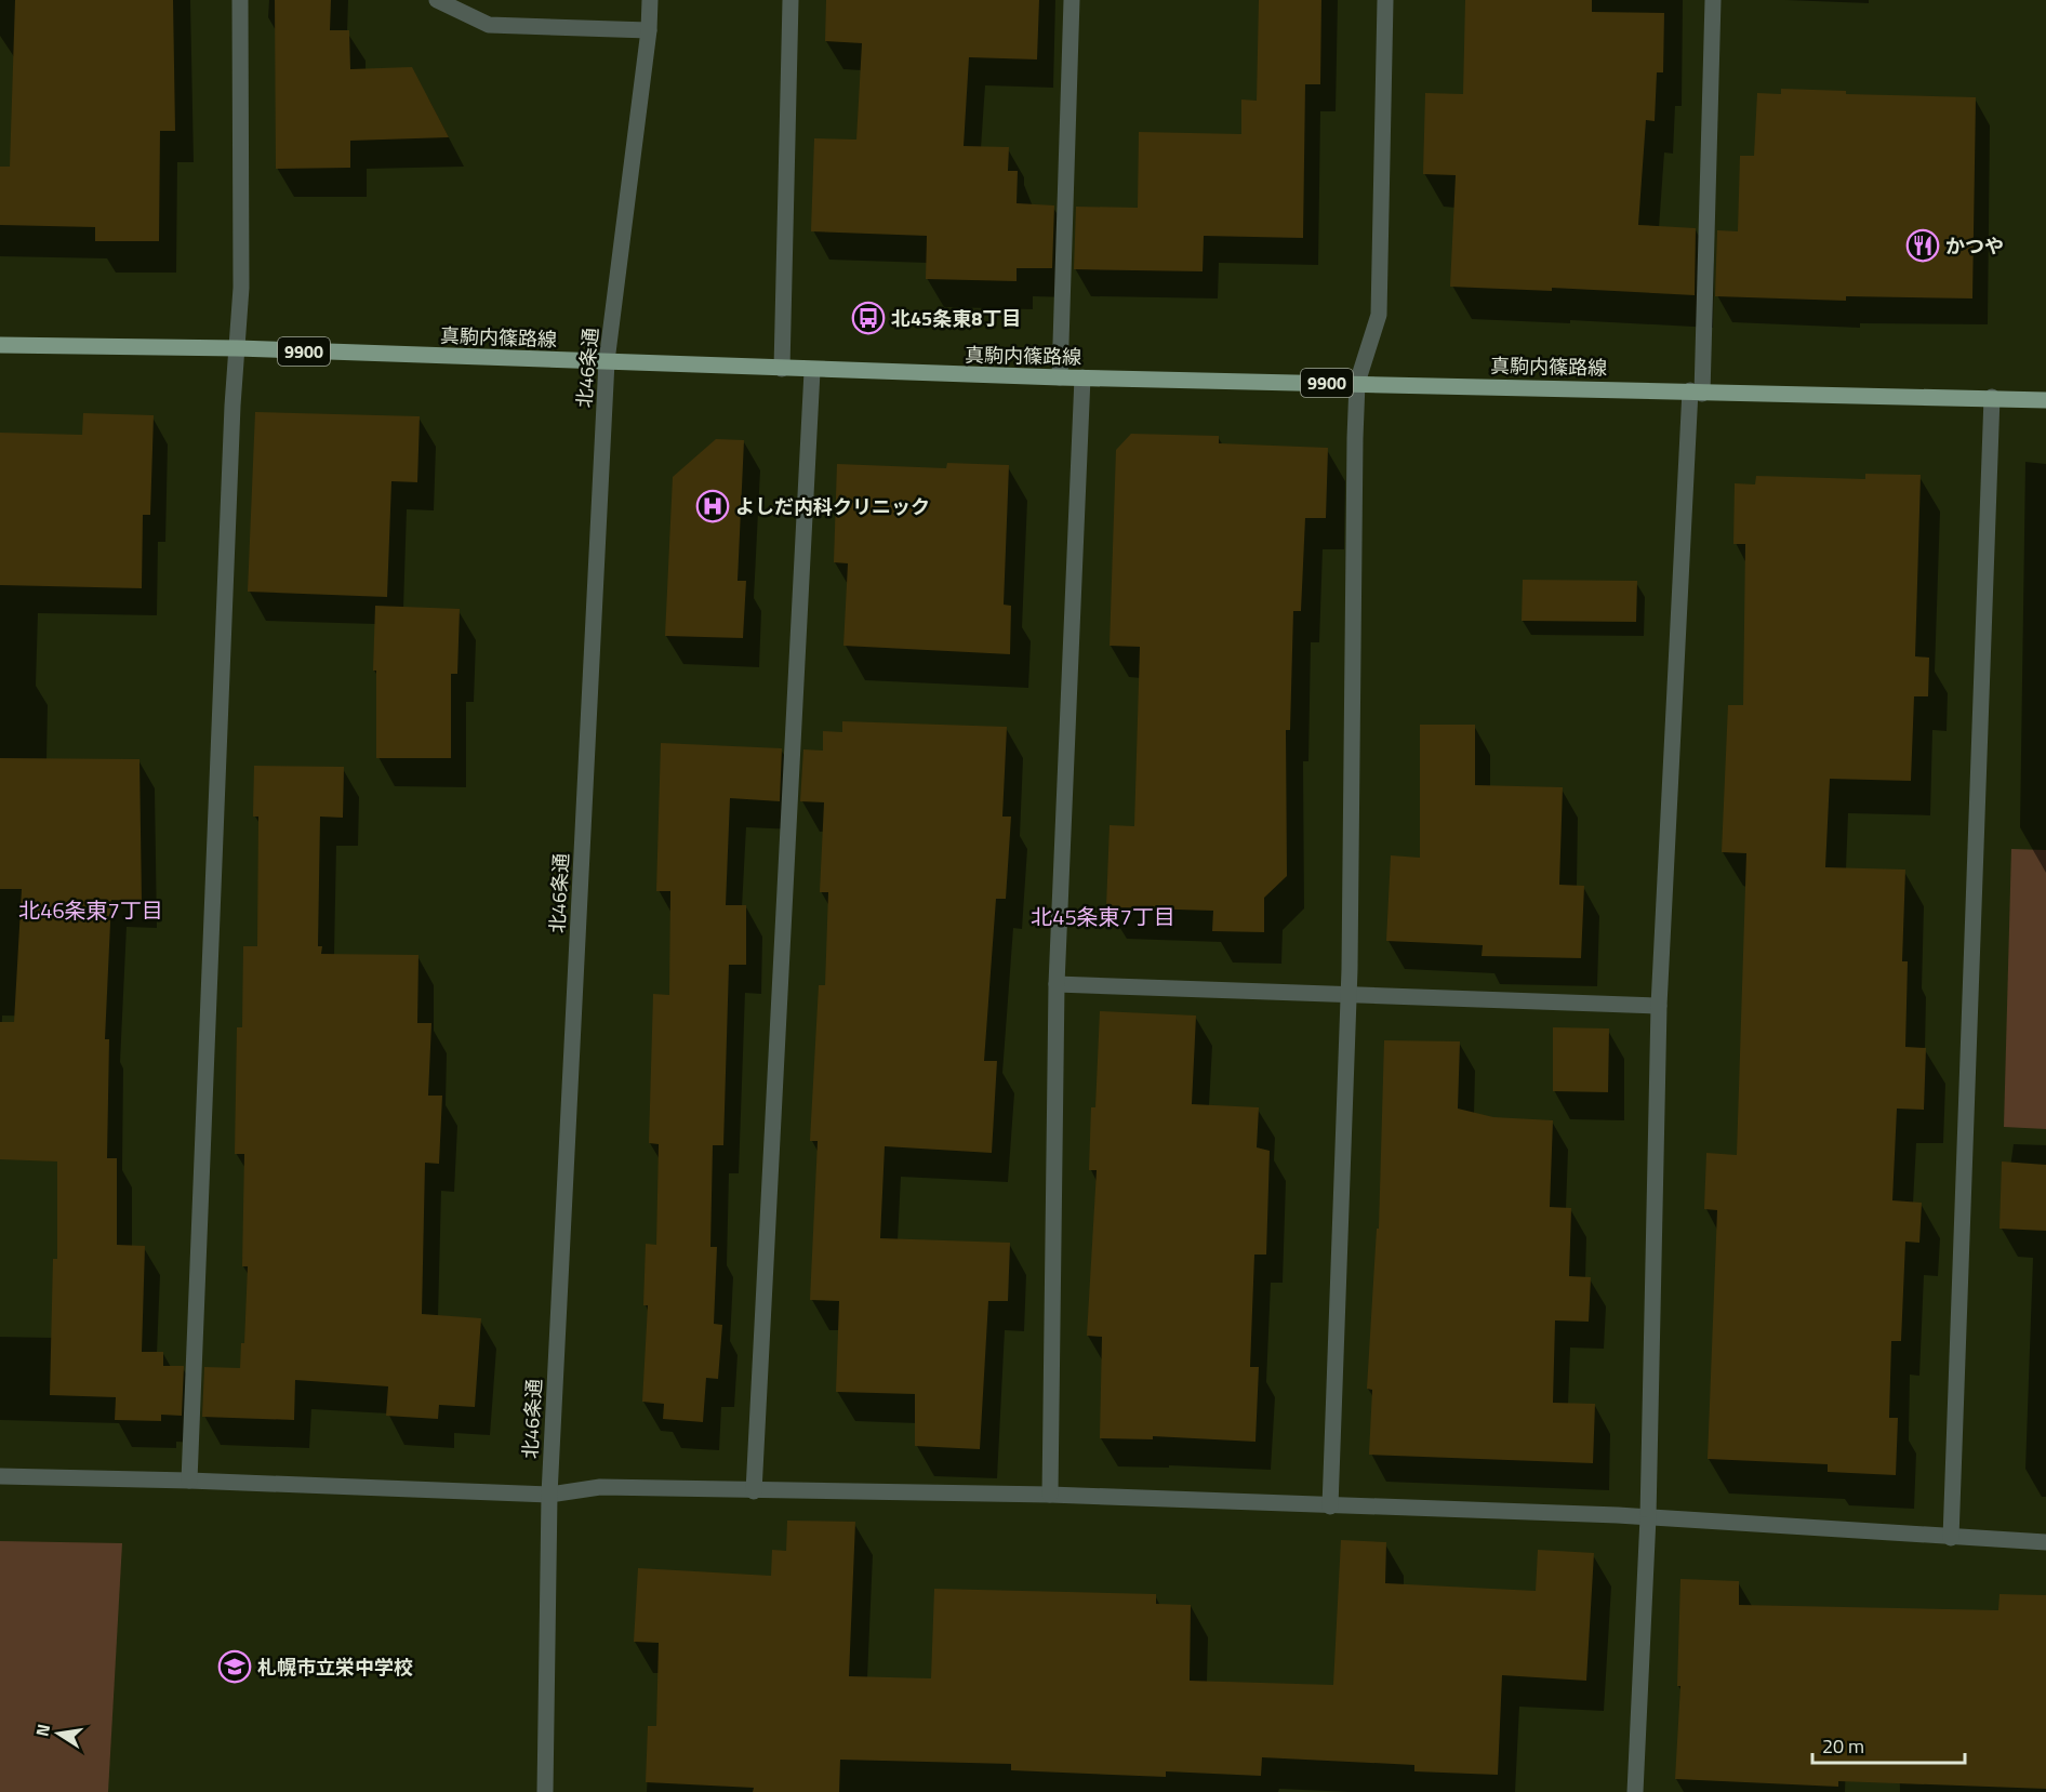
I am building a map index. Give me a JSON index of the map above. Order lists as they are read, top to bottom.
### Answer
{
  "streets": {
    "main road": ["真駒内篠路線", "9900"],
    "street": ["北46条通"]
  },
  "crossings": [
    ["真駒内篠路線", "北46条通"]
  ],
  "districts": ["北46条東7丁目", "北45条東7丁目"],
  "places": {
    "restaurant": ["かつや"],
    "bus stop": ["北45条東8丁目"],
    "hospital": ["よしだ内科クリニック"],
    "school or university": ["札幌市立栄中学校"]
  },
  "scale_bar": "20 m",
  "north": "left"
}
